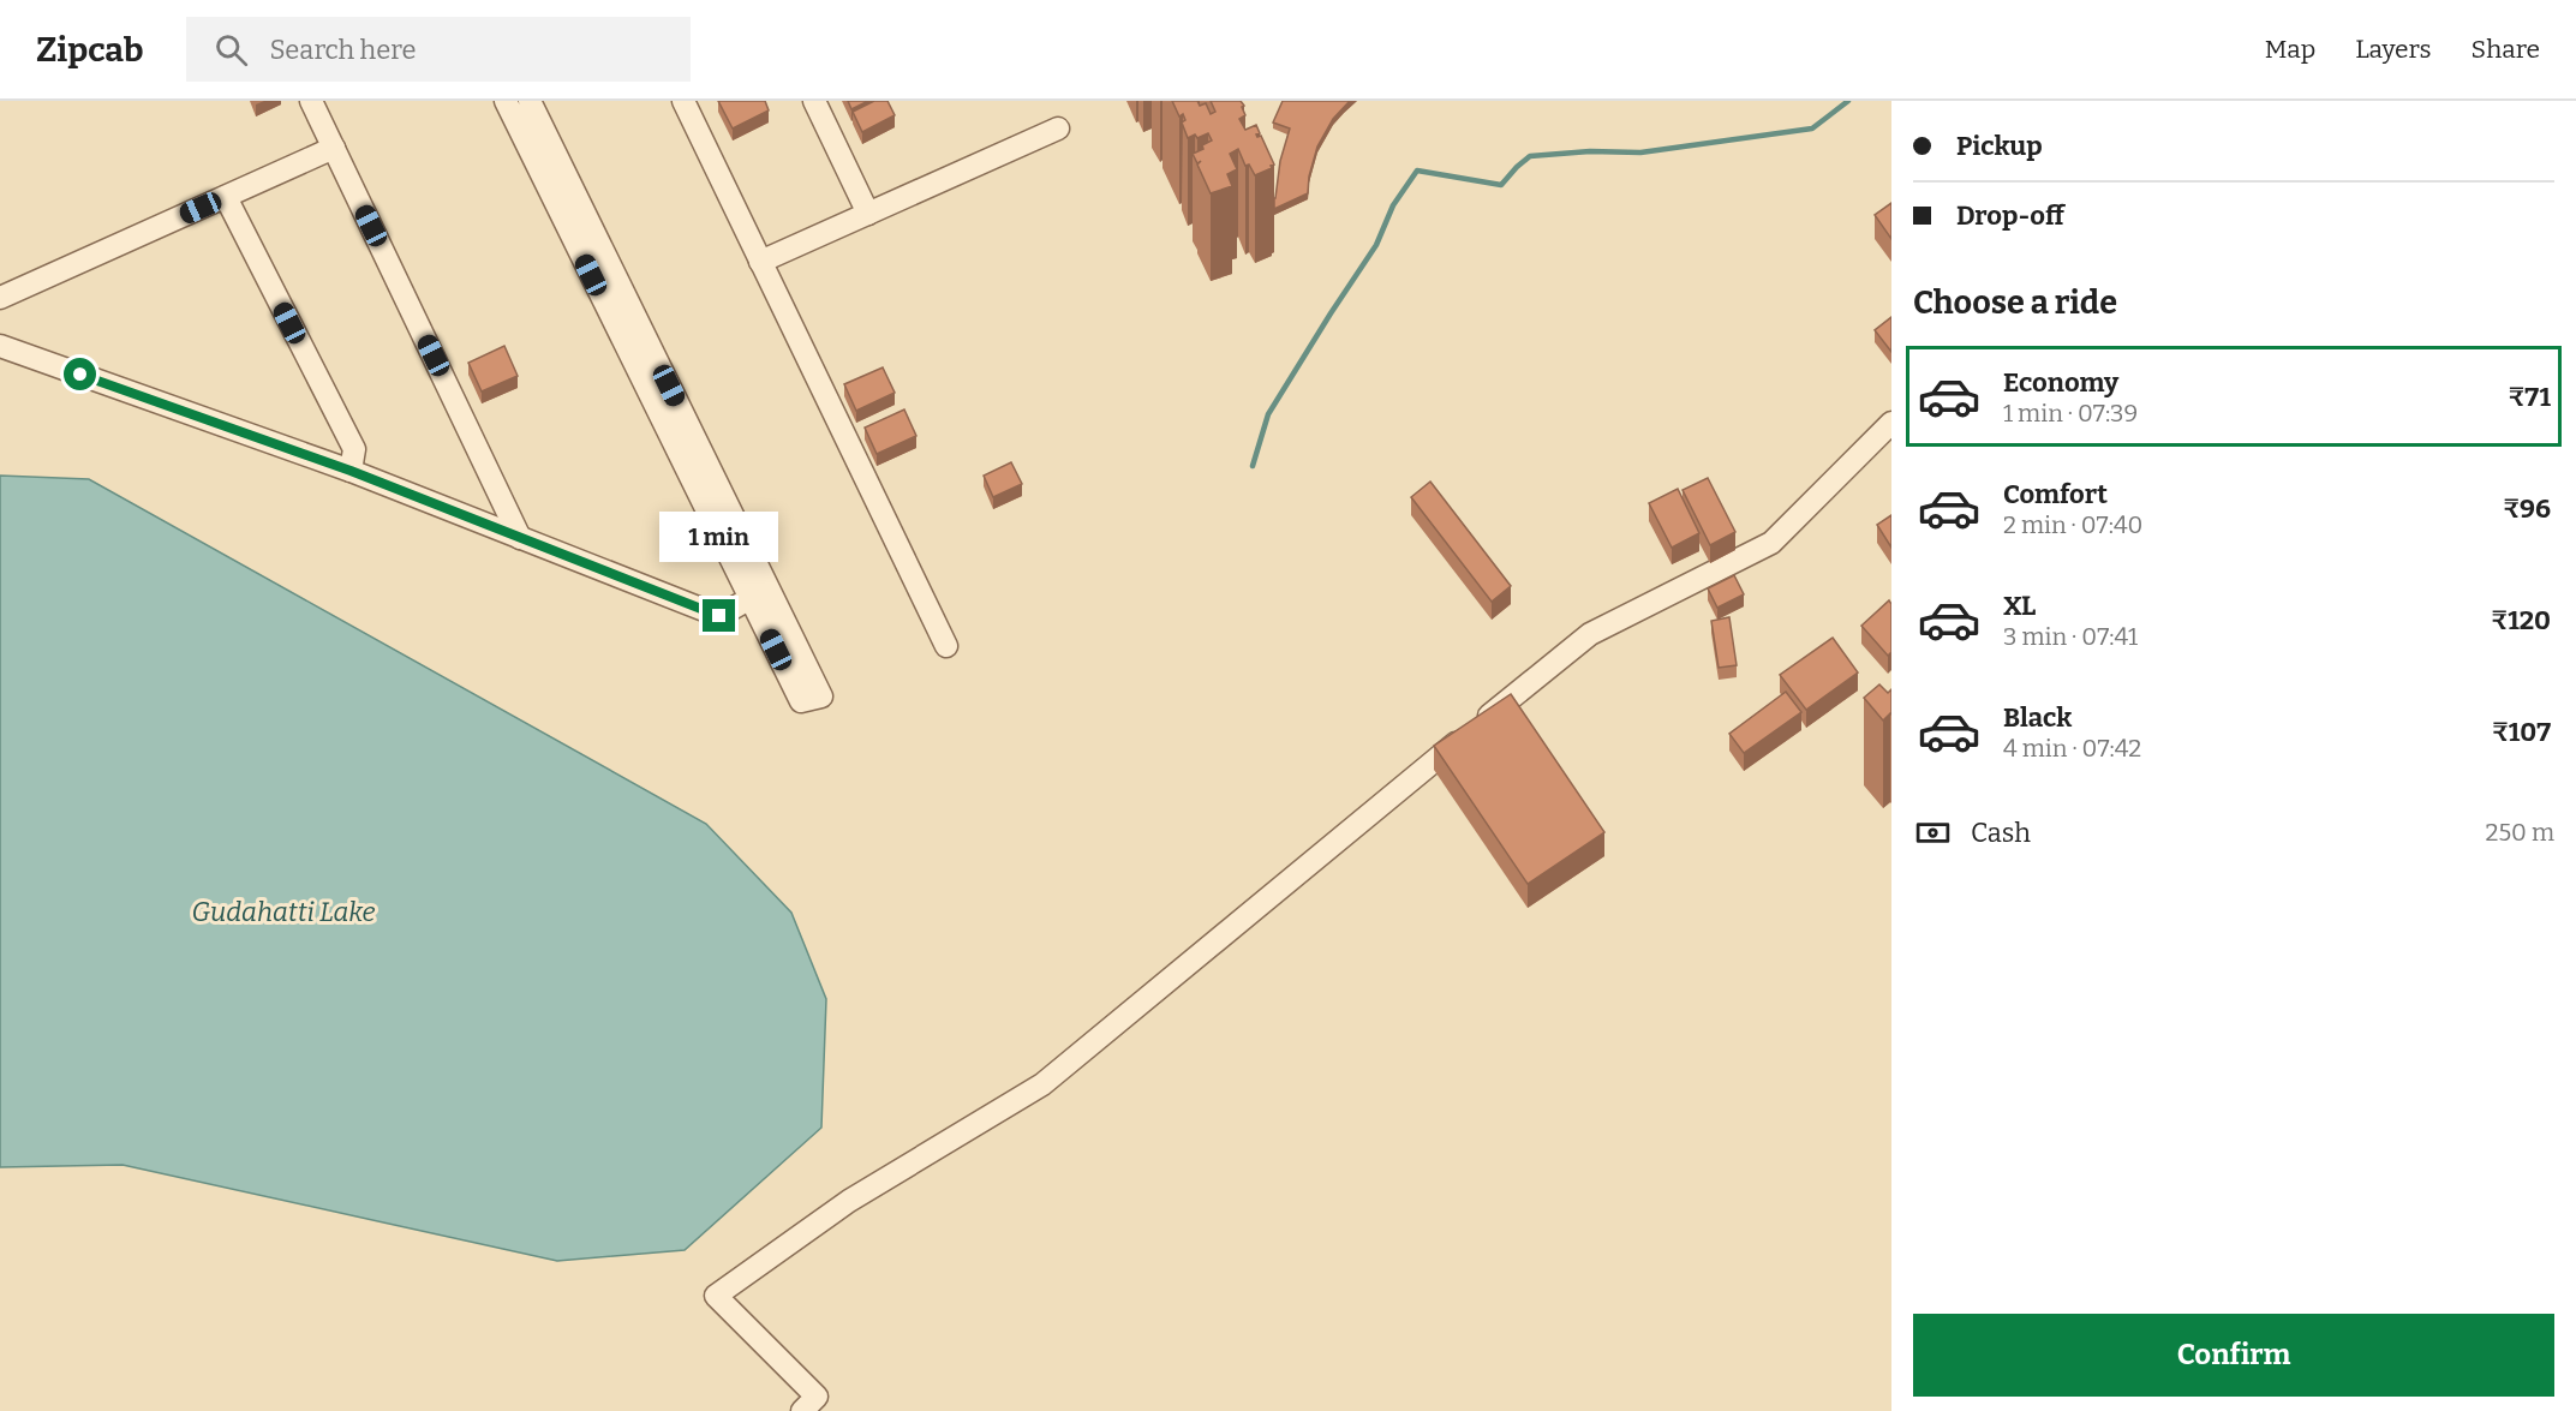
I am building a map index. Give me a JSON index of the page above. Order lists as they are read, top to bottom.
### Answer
{
  "water": ["Gudahatti Lake"],
  "page": {
    "header": "Zipcab",
    "search": "Search here",
    "nav": ["Map", "Layers", "Share"],
    "banner": ["Pickup", "Drop-off"],
    "heading": "Choose a ride",
    "list": [
      {
        "name": "Economy",
        "note": "1 min · 07:39",
        "value": "₹71"
      },
      {
        "name": "Comfort",
        "note": "2 min · 07:40",
        "value": "₹96"
      },
      {
        "name": "XL",
        "note": "3 min · 07:41",
        "value": "₹120"
      },
      {
        "name": "Black",
        "note": "4 min · 07:42",
        "value": "₹107"
      }
    ],
    "bubble": "1 min",
    "pay": ["Cash", "250 m"],
    "buttons": "Confirm"
  }
}
